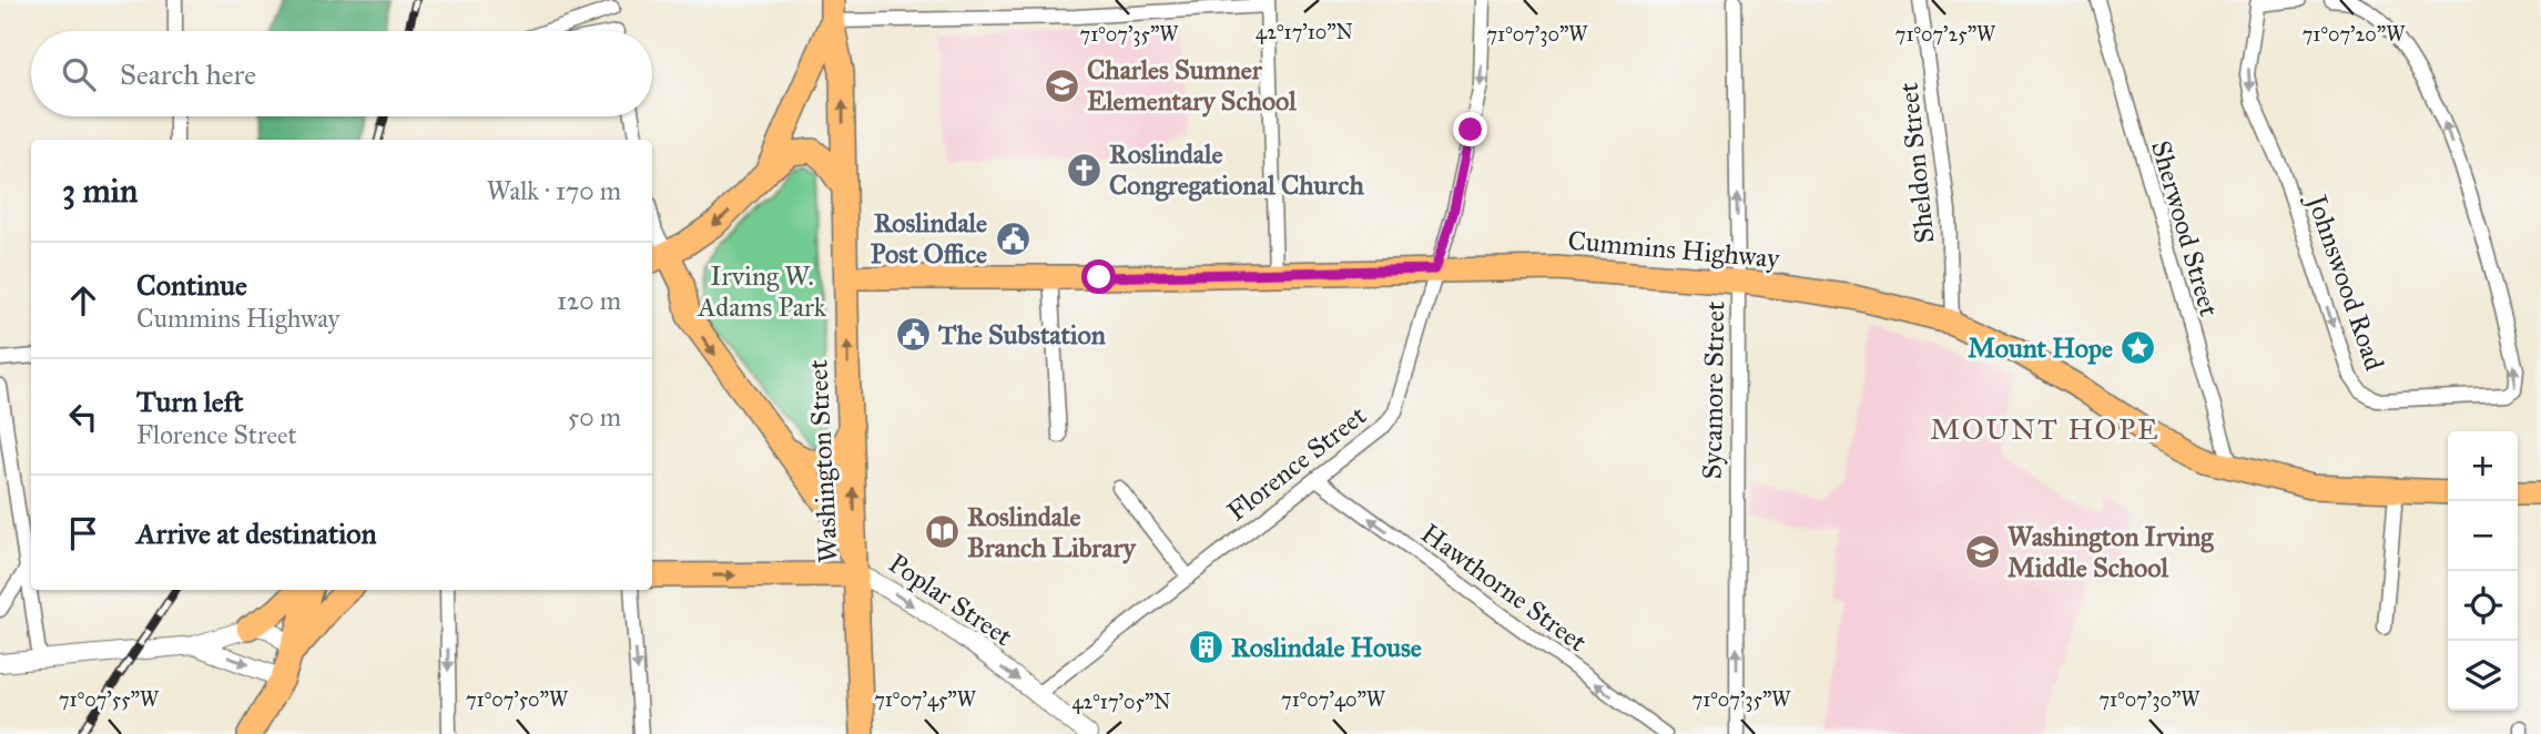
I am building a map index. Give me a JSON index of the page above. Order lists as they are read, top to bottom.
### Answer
{
  "streets": {
    "main road": ["Cummins Highway", "Washington Street", "Poplar Street"],
    "street": [
      "Sheldon Street",
      "Sherwood Street",
      "Johnswood Road",
      "Sycamore Street",
      "Florence Street",
      "Hawthorne Street"
    ]
  },
  "crossings": [
    ["Sheldon Street", "Cummins Highway"],
    ["Sherwood Street", "Cummins Highway"],
    ["Cummins Highway", "Sycamore Street"],
    ["Cummins Highway", "Washington Street"],
    ["Cummins Highway", "Florence Street"],
    ["Washington Street", "Poplar Street"],
    ["Florence Street", "Hawthorne Street"],
    ["Florence Street", "Poplar Street"]
  ],
  "one_way": ["Sycamore Street", "Hawthorne Street", "Poplar Street"],
  "districts": ["MOUNT HOPE"],
  "parks": ["Irving W. Adams Park"],
  "places": {
    "school or university": ["Charles Sumner Elementary School", "Washington Irving Middle School"],
    "church": ["Roslindale Congregational Church"],
    "public building": ["Roslindale Post Office", "The Substation"],
    "place": ["Mount Hope"],
    "library": ["Roslindale Branch Library"],
    "building": ["Roslindale House"]
  },
  "page": {
    "search": "Search here",
    "heading": ["3 min", "Walk · 170 m"],
    "list": [
      ["Continue", "Cummins Highway", "120 m"],
      ["Turn left", "Florence Street", "50 m"],
      "Arrive at destination"
    ],
    "map_buttons": ["+", "−"]
  },
  "coordinates": [
    "42°17'10\"N",
    "71°07'35\"W",
    "71°07'30\"W",
    "71°07'25\"W",
    "71°07'20\"W",
    "71°07'55\"W",
    "71°07'50\"W",
    "71°07'45\"W",
    "71°07'40\"W",
    "42°17'05\"N"
  ]
}
